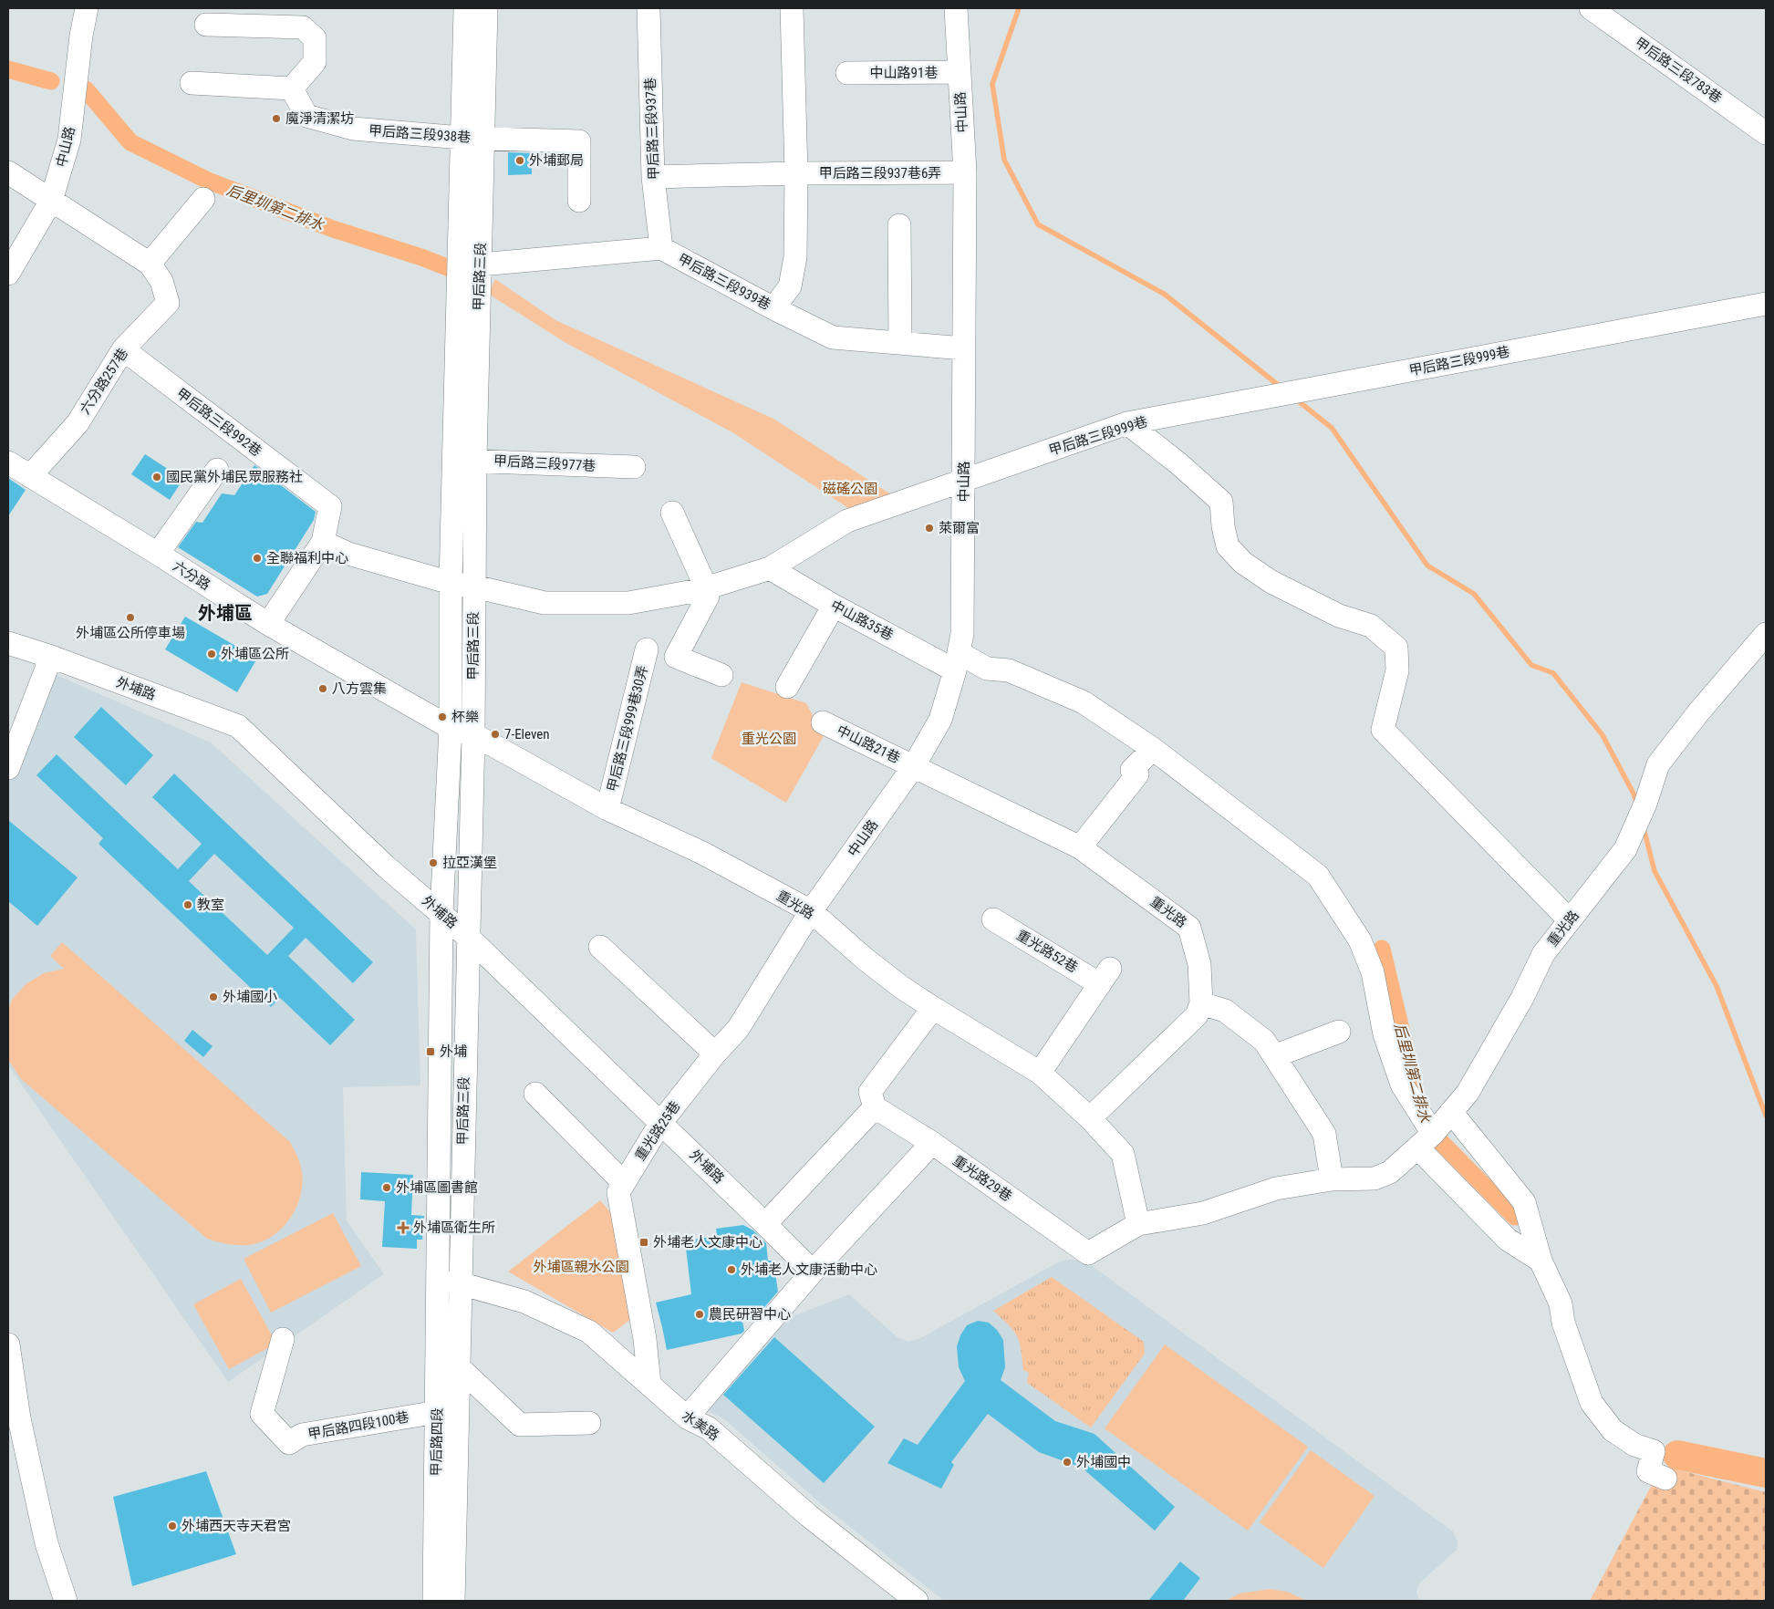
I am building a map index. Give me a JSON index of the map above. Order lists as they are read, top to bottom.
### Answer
{
  "streets": {
    "street": [
      "甲后路三段783巷",
      "中山路91巷",
      "中山路",
      "甲后路三段937巷",
      "甲后路三段938巷",
      "甲后路三段937巷6弄",
      "甲后路三段",
      "甲后路三段939巷",
      "甲后路三段999巷",
      "六分路257巷",
      "甲后路三段992巷",
      "甲后路三段977巷",
      "六分路",
      "中山路35巷",
      "外埔路",
      "甲后路三段999巷30弄",
      "中山路21巷",
      "重光路",
      "重光路52巷",
      "重光路25巷",
      "重光路29巷",
      "甲后路四段100巷",
      "水美路",
      "甲后路四段"
    ]
  },
  "crossings": [
    ["中山路91巷", "中山路"],
    ["中山路", "甲后路三段937巷6弄"],
    ["中山路", "甲后路三段939巷"],
    ["中山路", "甲后路三段999巷"],
    ["中山路", "中山路35巷"],
    ["中山路", "中山路21巷"],
    ["中山路", "重光路"],
    ["中山路", "重光路25巷"],
    ["甲后路三段937巷", "甲后路三段937巷6弄"],
    ["甲后路三段937巷", "甲后路三段939巷"],
    ["甲后路三段938巷", "甲后路三段"],
    ["甲后路三段", "甲后路三段939巷"],
    ["甲后路三段", "甲后路三段999巷"],
    ["甲后路三段", "甲后路三段977巷"],
    ["甲后路三段", "六分路"],
    ["甲后路三段", "外埔路"],
    ["甲后路三段", "重光路"],
    ["甲后路三段", "水美路"],
    ["甲后路三段", "甲后路四段"],
    ["甲后路三段999巷", "中山路35巷"],
    ["六分路257巷", "甲后路三段992巷"],
    ["六分路257巷", "六分路"],
    ["甲后路三段992巷", "六分路"],
    ["六分路", "重光路"],
    ["中山路35巷", "重光路"],
    ["外埔路", "重光路25巷"],
    ["甲后路三段999巷30弄", "重光路"],
    ["中山路21巷", "重光路"],
    ["重光路", "重光路52巷"],
    ["重光路", "重光路25巷"],
    ["重光路", "重光路29巷"],
    ["重光路25巷", "水美路"],
    ["甲后路四段100巷", "甲后路四段"],
    ["水美路", "甲后路四段"]
  ],
  "districts": ["外埔區"],
  "water": ["后里圳第二排水"],
  "parks": ["磁磘公園", "重光公園", "外埔區親水公園"],
  "places": {
    "other": [
      "魔淨清潔坊",
      "外埔郵局",
      "國民黨外埔民眾服務社",
      "萊爾富",
      "全聯福利中心",
      "外埔區公所停車場",
      "外埔區公所",
      "八方雲集",
      "杯樂",
      "7-Eleven",
      "拉亞漢堡",
      "教室",
      "外埔國小",
      "外埔區圖書館",
      "外埔老人文康活動中心",
      "農民研習中心",
      "外埔國中",
      "外埔西天寺天君宮"
    ],
    "transit": ["外埔", "外埔老人文康中心"],
    "health": ["外埔區衛生所"]
  }
}
